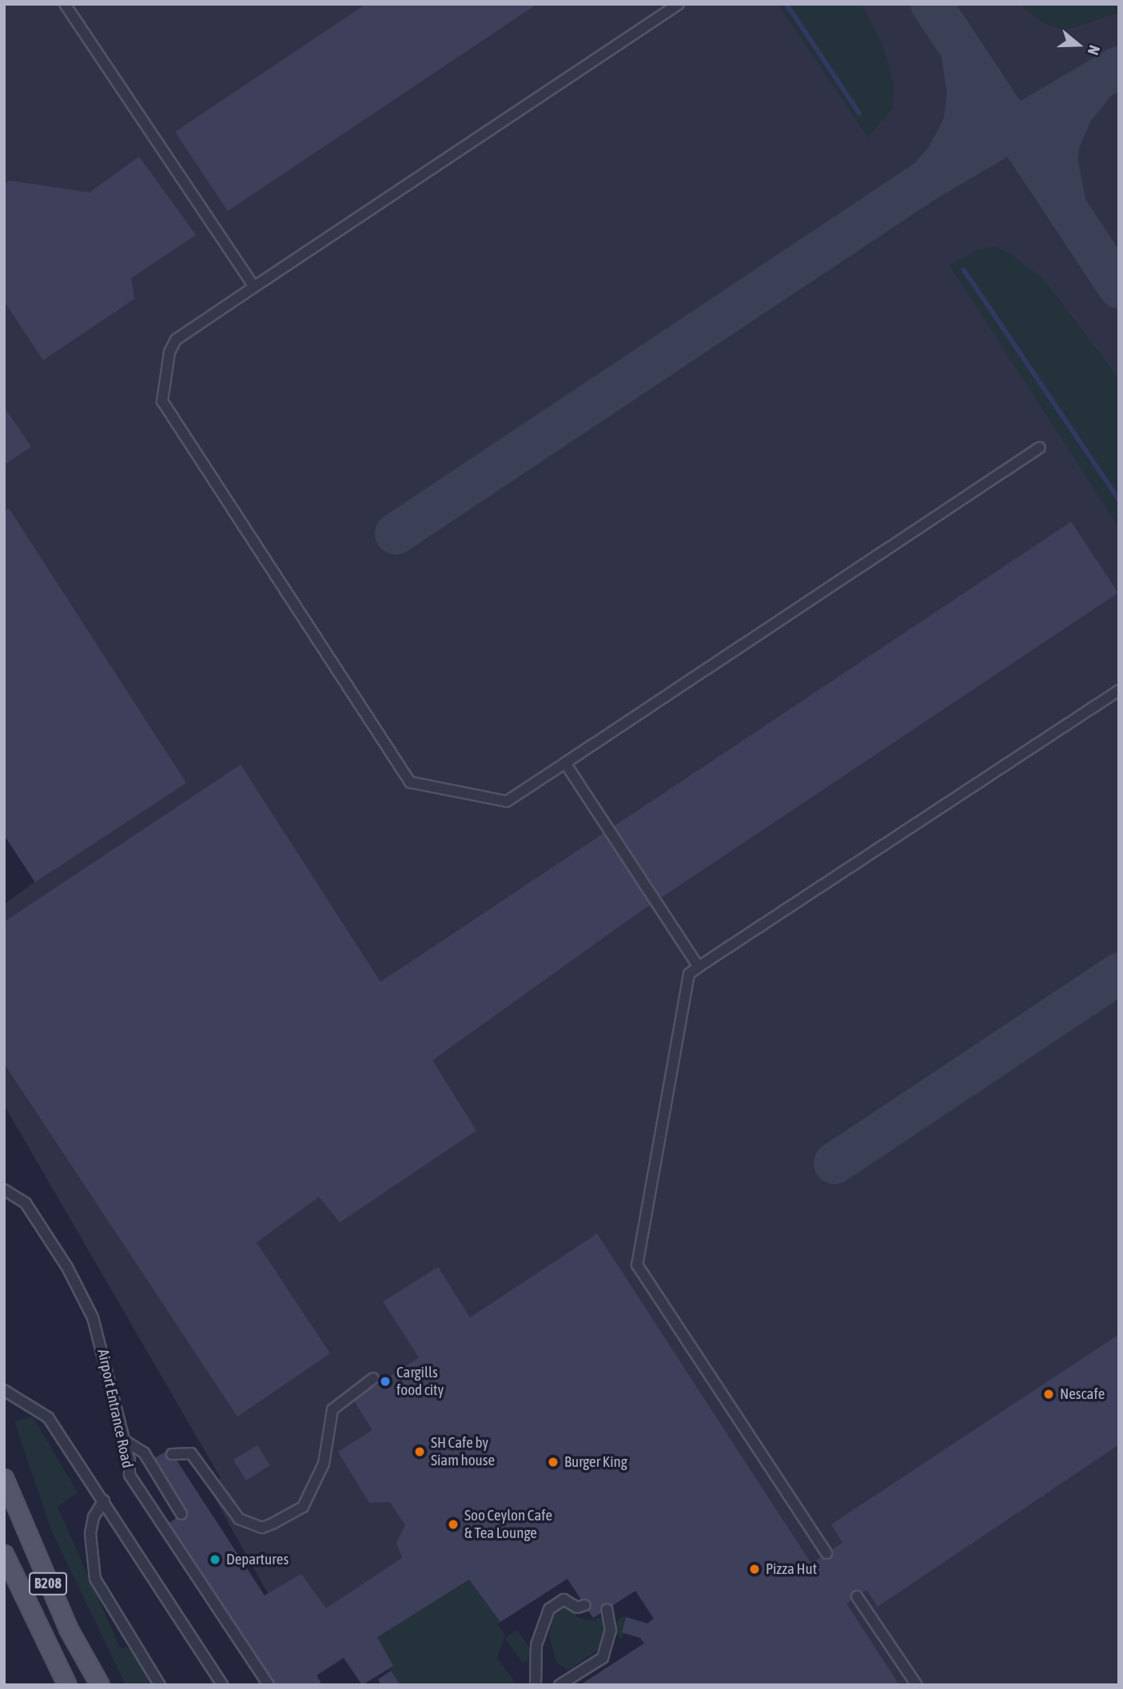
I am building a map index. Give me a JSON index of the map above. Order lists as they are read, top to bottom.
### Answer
{
  "streets": {
    "main road": ["B208"],
    "lane": ["Airport Entrance Road"]
  },
  "places": [
    "Cargills food city",
    "Nescafe",
    "SH Cafe by Siam house",
    "Burger King",
    "Soo Ceylon Cafe & Tea Lounge",
    "Departures",
    "Pizza Hut"
  ],
  "north": "right"
}
